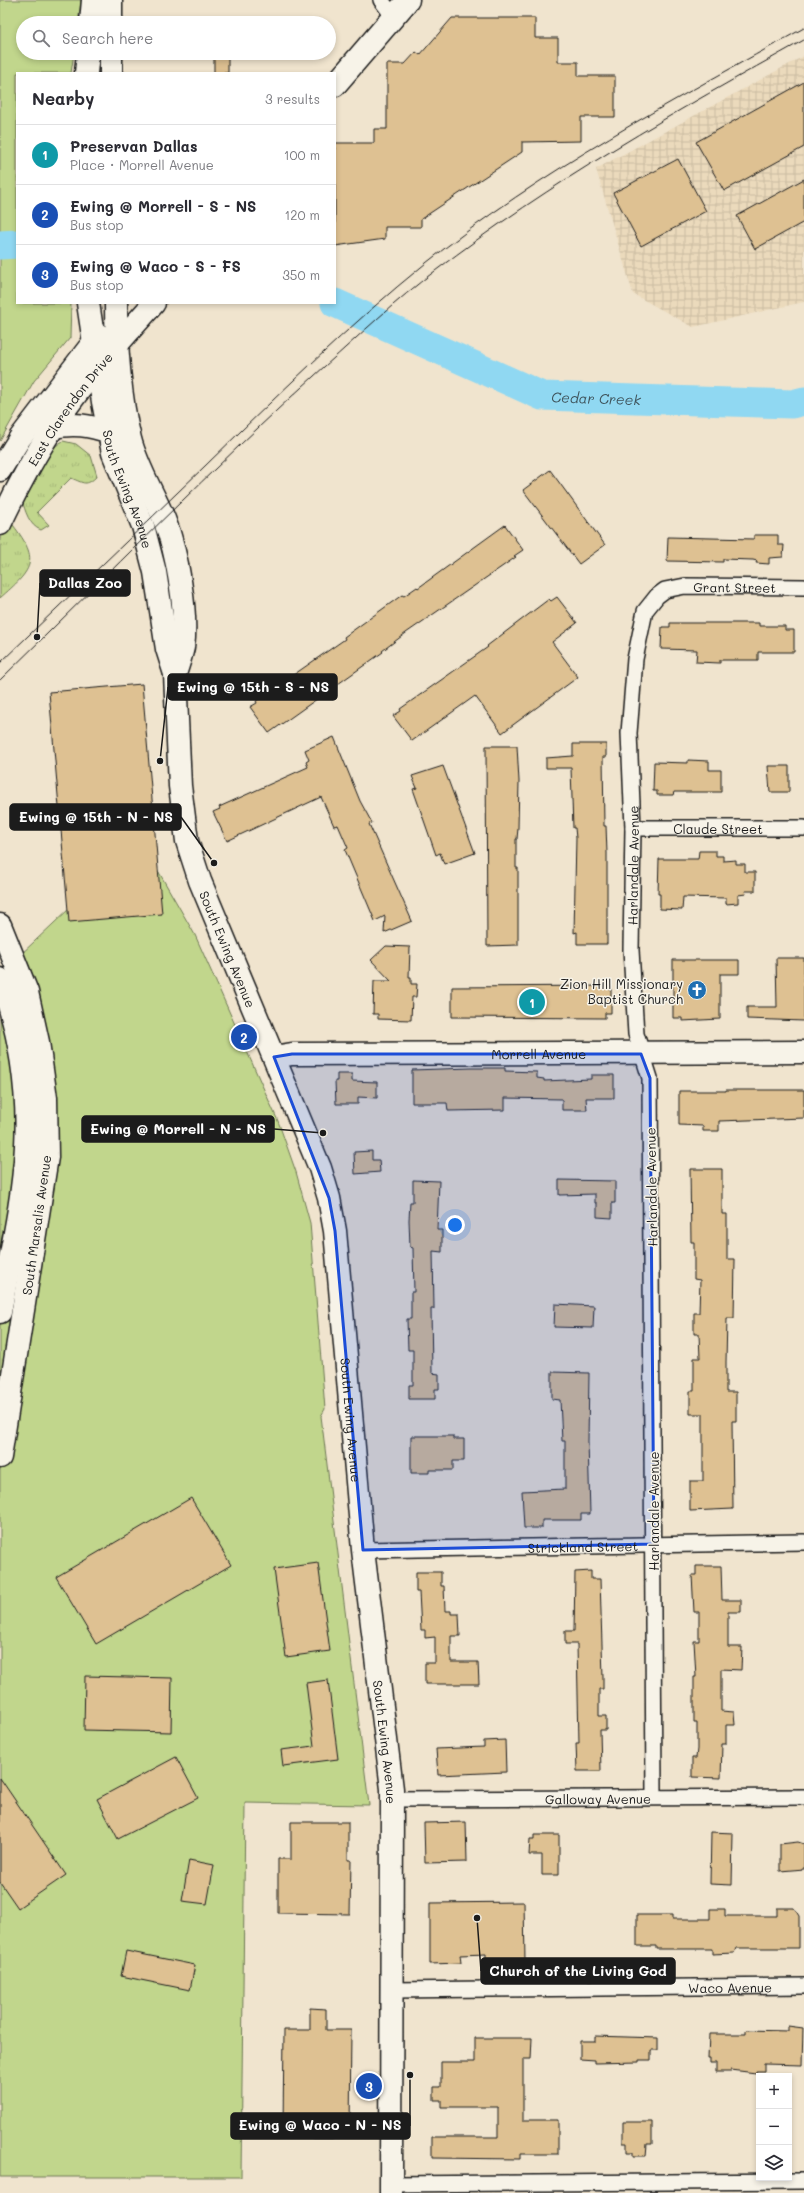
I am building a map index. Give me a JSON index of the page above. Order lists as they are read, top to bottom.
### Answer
{
  "streets": {
    "street": [
      "East Clarendon Drive",
      "South Ewing Avenue",
      "Grant Street",
      "Claude Street",
      "Harlandale Avenue",
      "Morrell Avenue",
      "South Marsalis Avenue",
      "Strickland Street",
      "Galloway Avenue",
      "Waco Avenue"
    ]
  },
  "crossings": [
    ["East Clarendon Drive", "South Ewing Avenue"],
    ["South Ewing Avenue", "Morrell Avenue"],
    ["South Ewing Avenue", "Strickland Street"],
    ["South Ewing Avenue", "Galloway Avenue"],
    ["South Ewing Avenue", "Waco Avenue"],
    ["Grant Street", "Harlandale Avenue"],
    ["Claude Street", "Harlandale Avenue"],
    ["Harlandale Avenue", "Morrell Avenue"],
    ["Harlandale Avenue", "Strickland Street"],
    ["Harlandale Avenue", "Galloway Avenue"]
  ],
  "water": ["Cedar Creek"],
  "places": {
    "other": [
      "Dallas Zoo",
      "Ewing @ 15th - S - NS",
      "Ewing @ 15th - N - NS",
      "Ewing @ Morrell - N - NS",
      "Church of the Living God",
      "Ewing @ Waco - N - NS"
    ],
    "church": ["Zion Hill Missionary Baptist Church"]
  },
  "page": {
    "search": "Search here",
    "heading": ["Nearby", "3 results"],
    "list": [
      {
        "mark": "1",
        "name": "Preservan Dallas",
        "note": "Place · Morrell Avenue",
        "value": "100 m"
      },
      {
        "mark": "2",
        "name": "Ewing @ Morrell - S - NS",
        "note": "Bus stop",
        "value": "120 m"
      },
      {
        "mark": "3",
        "name": "Ewing @ Waco - S - FS",
        "note": "Bus stop",
        "value": "350 m"
      }
    ],
    "pins": ["1", "2", "3"],
    "map_buttons": ["+", "−"]
  }
}
